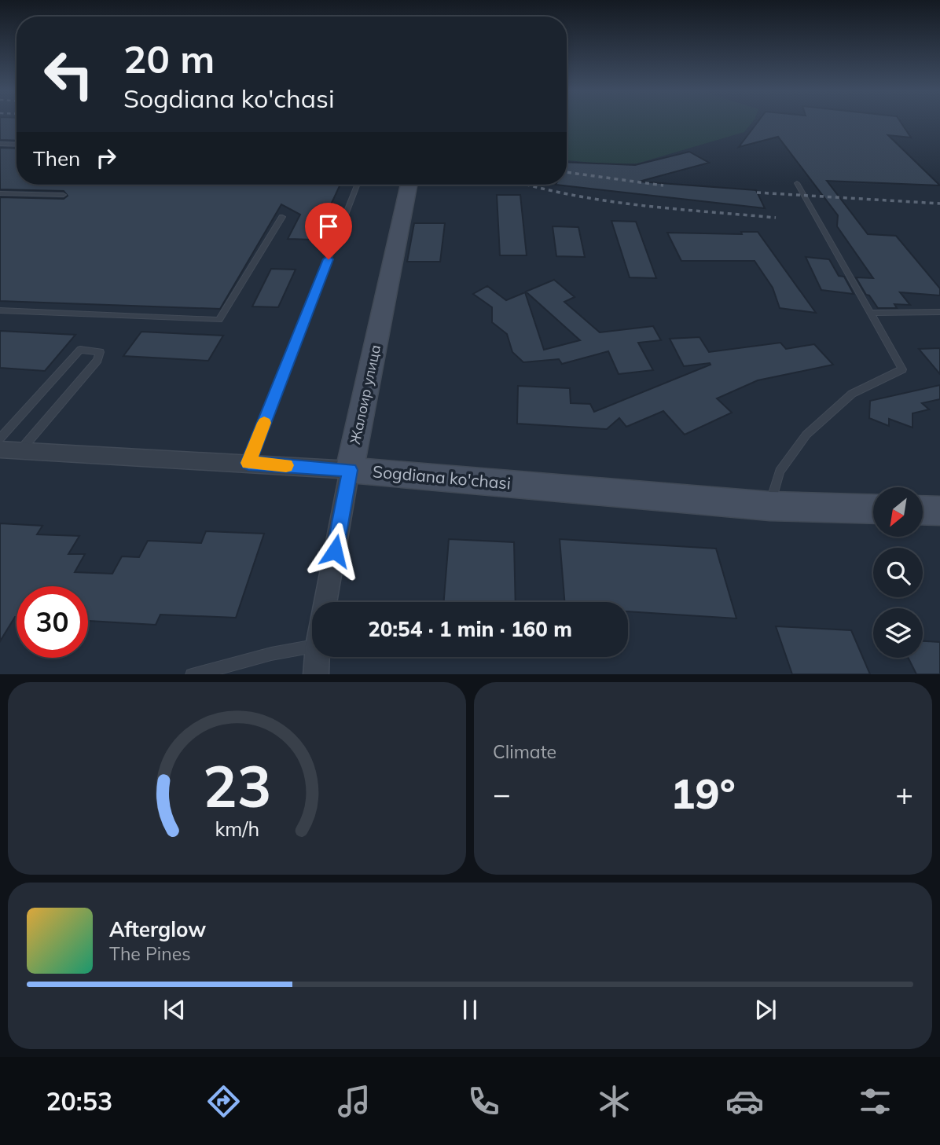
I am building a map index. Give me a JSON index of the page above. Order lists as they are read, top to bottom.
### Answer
{
  "streets": {
    "street": ["Жалоир улица", "Sogdiana ko'chasi"]
  },
  "crossings": [
    ["Жалоир улица", "Sogdiana ko'chasi"]
  ],
  "north": "bottom left",
  "page": {
    "turn": ["20 m", "Sogdiana ko'chasi"],
    "then": "Then",
    "limit": "30",
    "trip": "20:54 · 1 min · 160 m",
    "tile": "Climate",
    "heat": ["−", "19°", "+"],
    "song": ["Afterglow", "The Pines"],
    "tabs": "20:53",
    "gauge": ["23", "km/h"]
  }
}
